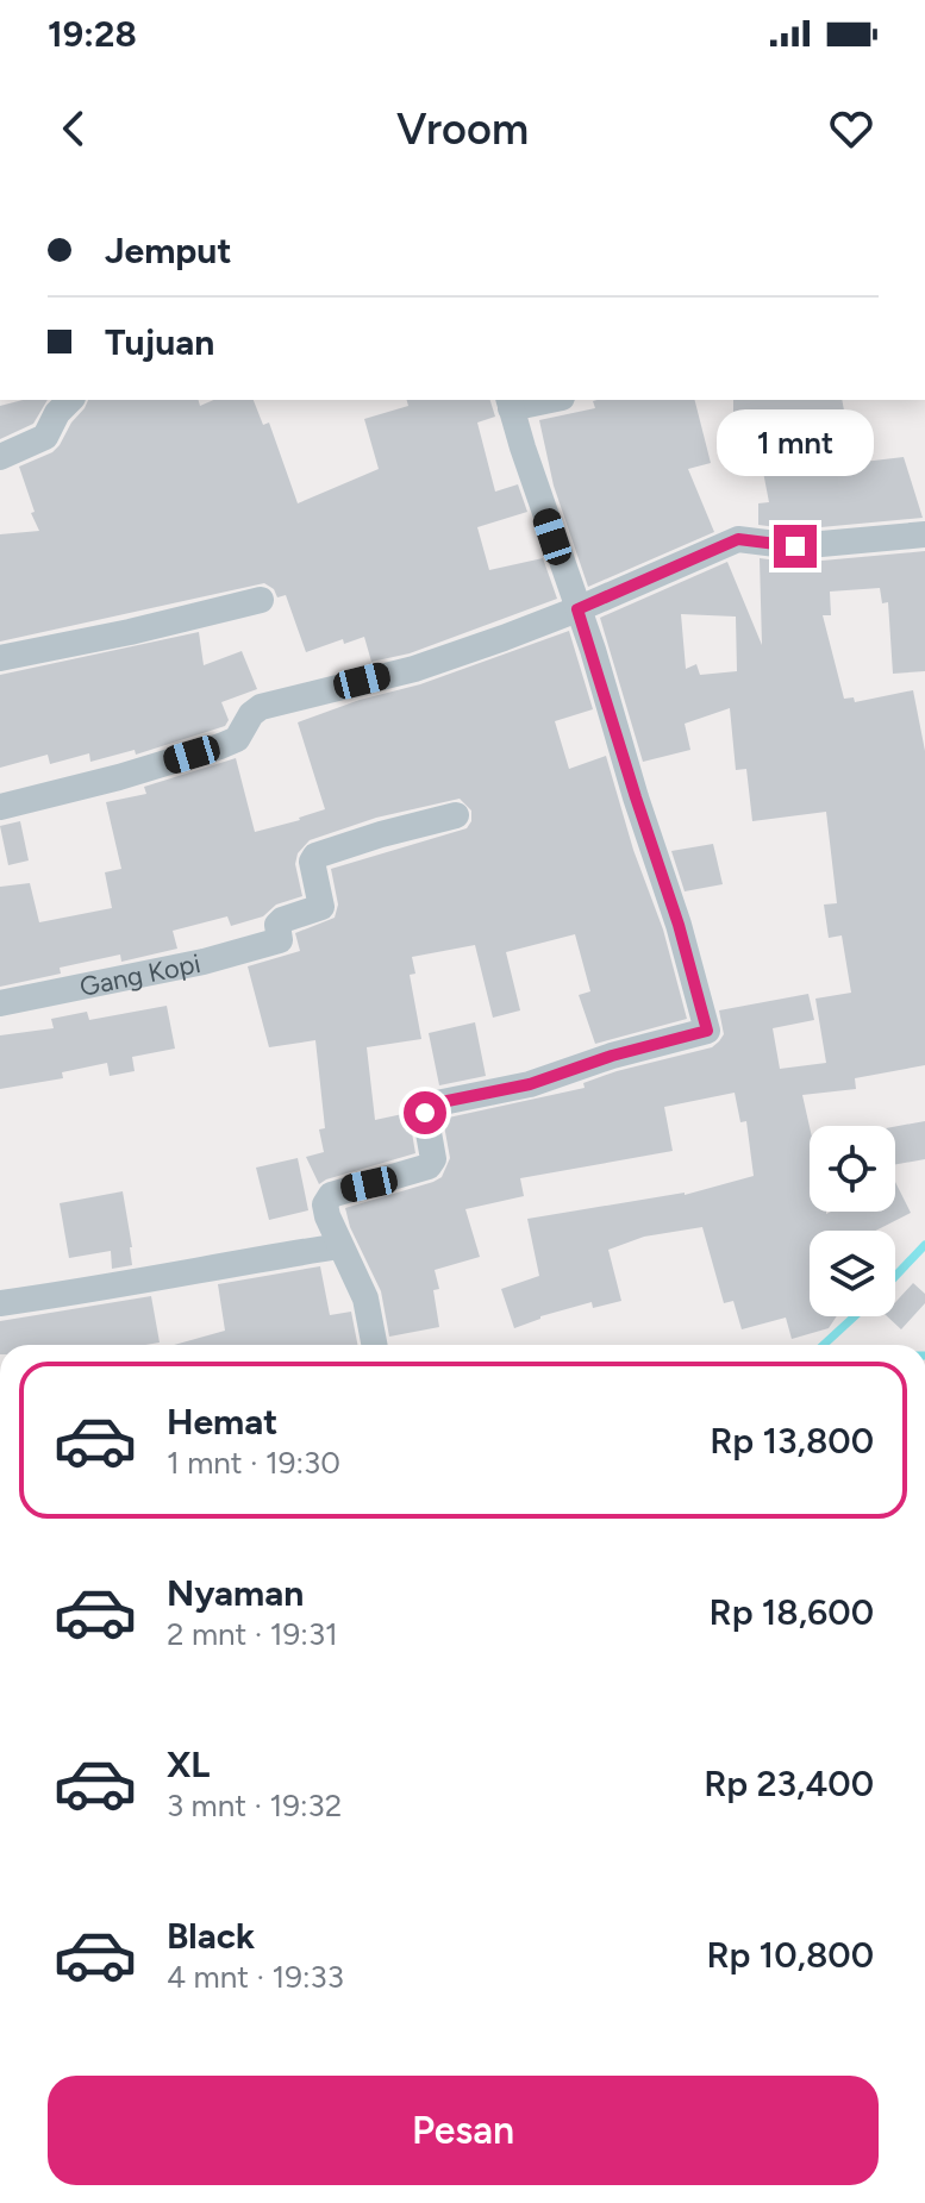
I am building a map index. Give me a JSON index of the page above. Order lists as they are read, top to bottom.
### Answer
{
  "streets": {
    "street": ["Gang Kopi"]
  },
  "page": {
    "status": "19:28",
    "header": "Vroom",
    "banner": ["Jemput", "Tujuan"],
    "bubble": "1 mnt",
    "list": [
      {
        "name": "Hemat",
        "note": "1 mnt · 19:30",
        "value": "Rp 13,800"
      },
      {
        "name": "Nyaman",
        "note": "2 mnt · 19:31",
        "value": "Rp 18,600"
      },
      {
        "name": "XL",
        "note": "3 mnt · 19:32",
        "value": "Rp 23,400"
      },
      {
        "name": "Black",
        "note": "4 mnt · 19:33",
        "value": "Rp 10,800"
      }
    ],
    "buttons": "Pesan"
  }
}
